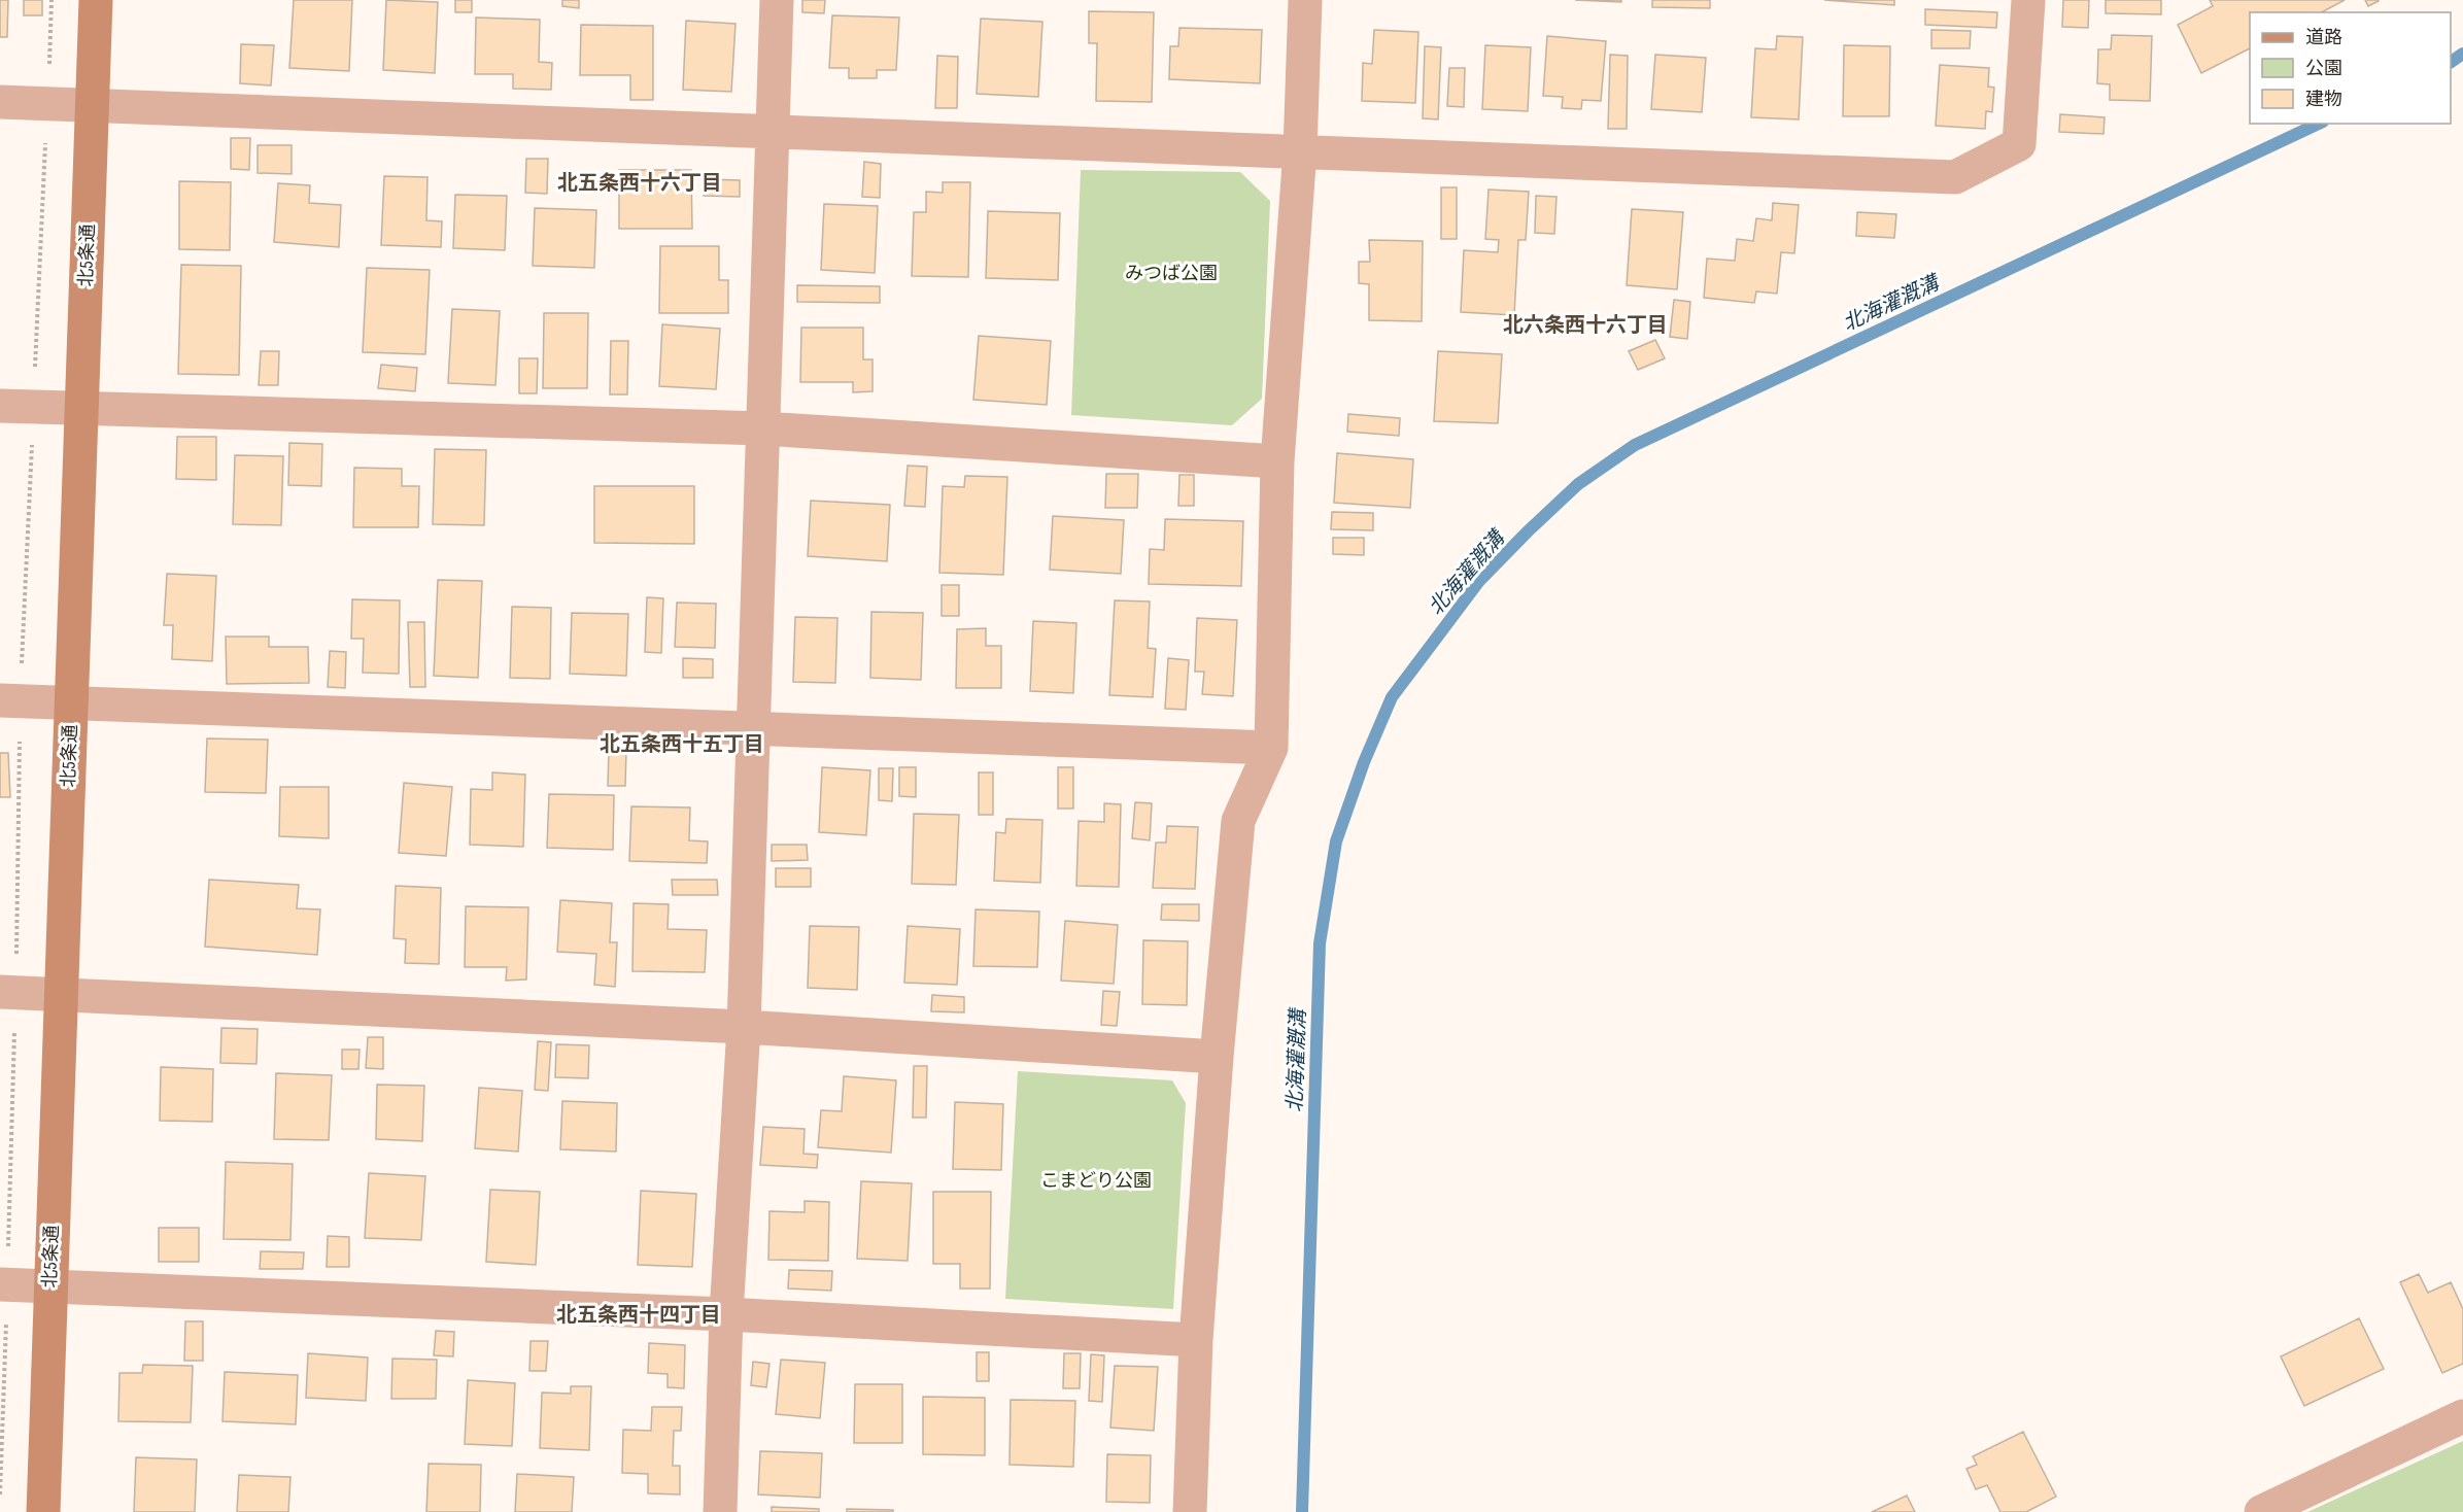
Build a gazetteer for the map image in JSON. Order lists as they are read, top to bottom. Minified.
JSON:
{"streets":{"street":["北5条通"]},"districts":["北五条西十六丁目","北六条西十六丁目","北五条西十五丁目","北五条西十四丁目"],"water":["北海灌漑溝"],"parks":["みつば公園","こまどり公園"],"legend":["道路","公園","建物"]}
